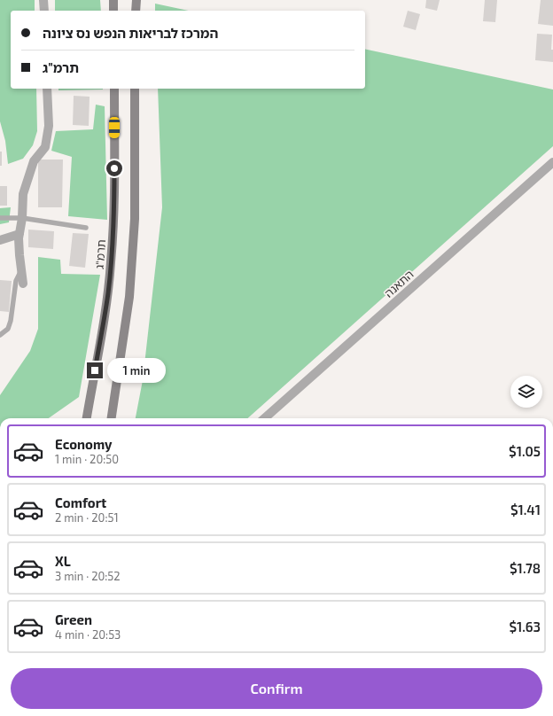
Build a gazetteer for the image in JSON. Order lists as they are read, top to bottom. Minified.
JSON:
{"streets":{"street":["תרמ\"ג","התאנה"]},"page":{"banner":["המרכז לבריאות הנפש נס ציונה","תרמ\"ג"],"bubble":"1 min","list":[{"name":"Economy","note":"1 min · 20:50","value":"$1.05"},{"name":"Comfort","note":"2 min · 20:51","value":"$1.41"},{"name":"XL","note":"3 min · 20:52","value":"$1.78"},{"name":"Green","note":"4 min · 20:53","value":"$1.63"}],"buttons":"Confirm"}}
